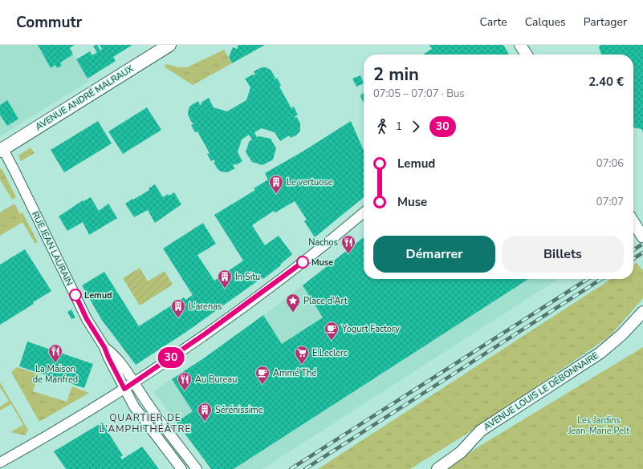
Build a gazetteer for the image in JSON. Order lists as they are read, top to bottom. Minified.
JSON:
{"streets":{"main road":["AVENUE ANDRÉ MALRAUX"],"street":["RUE JEAN LAURAIN","AVENUE LOUIS LE DÉBONNAIRE"]},"crossings":[["AVENUE ANDRÉ MALRAUX","RUE JEAN LAURAIN"]],"districts":["QUARTIER DE L'AMPHITHÉÂTRE"],"parks":["Les Jardins Jean-Marie Pelt"],"places":{"building":["Le vertuose","In Situ","L'arenas","Sérénissime"],"restaurant":["Nachos","La Maison de Manfred","Au Bureau"],"other":["Muse","Lemud"],"place":["Place d'Art"],"cafe":["Yogurt Factory","Ammé Thé"],"supermarket":["E.Leclerc"]},"lines":["bus line 30"],"page":{"header":"Commutr","nav":["Carte","Calques","Partager"],"on_map":"30","heading":["2 min","07:05 – 07:07 · Bus","2.40 €"],"legs":["1","30"],"list":[{"name":"Lemud","value":"07:06"},{"name":"Muse","value":"07:07"}],"buttons":["Démarrer","Billets"]}}
